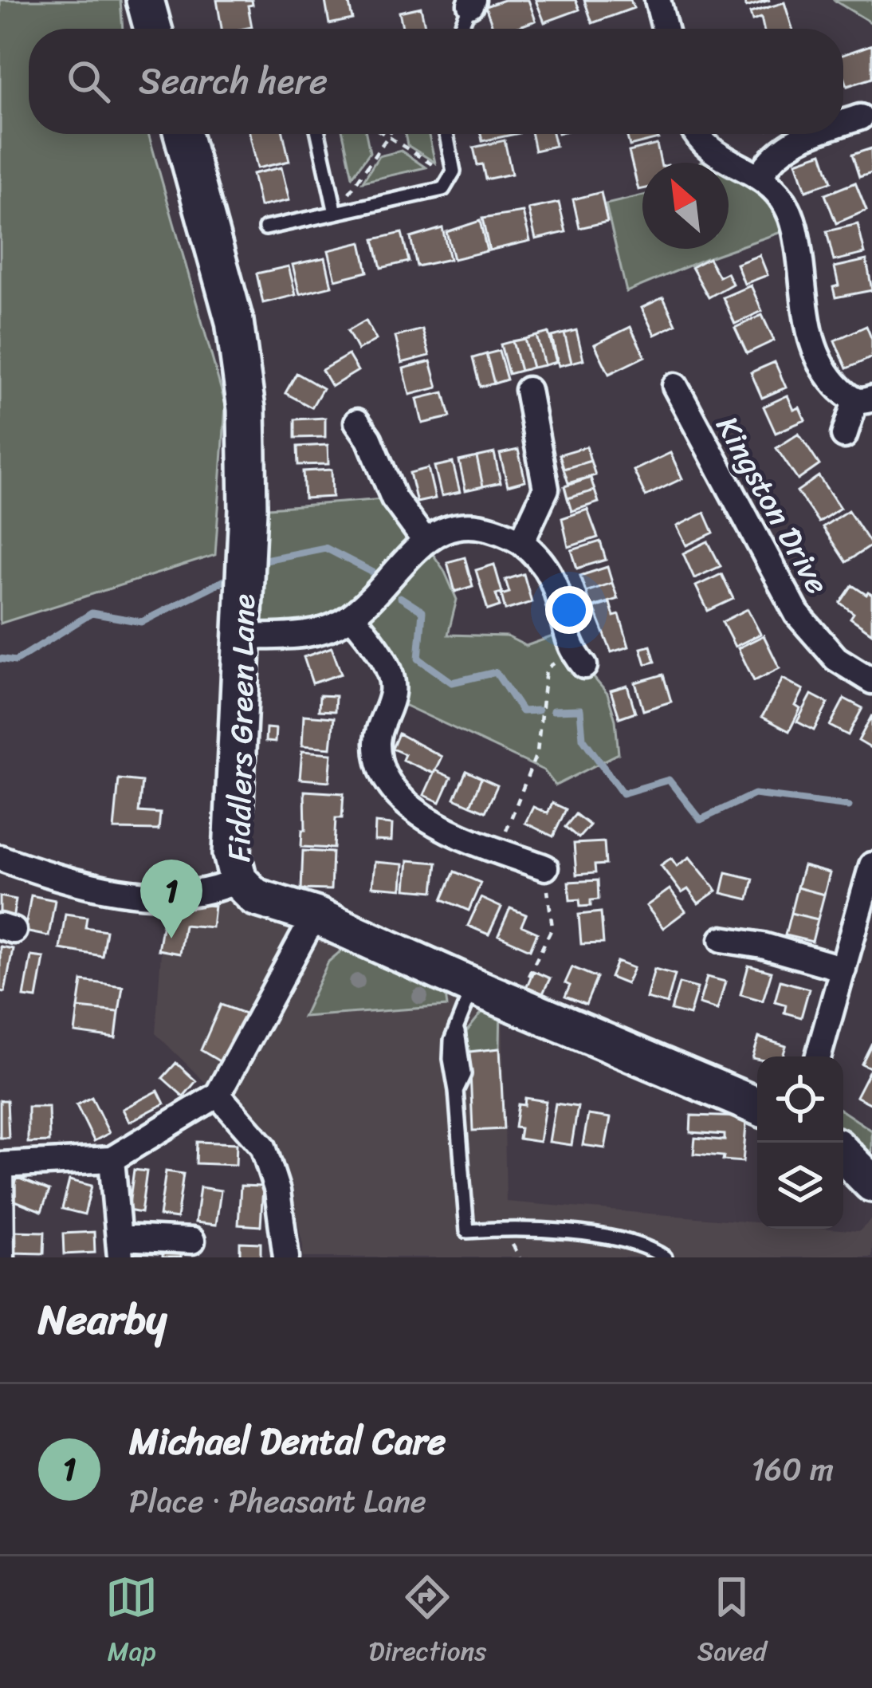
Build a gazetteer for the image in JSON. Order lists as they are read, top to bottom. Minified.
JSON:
{"streets":{"street":["Kingston Drive","Fiddlers Green Lane"]},"north":"top left","page":{"search":"Search here","pins":"1","heading":"Nearby","list":[{"mark":"1","name":"Michael Dental Care","note":"Place · Pheasant Lane","value":"160 m"}],"nav":["Map","Directions","Saved"]}}
